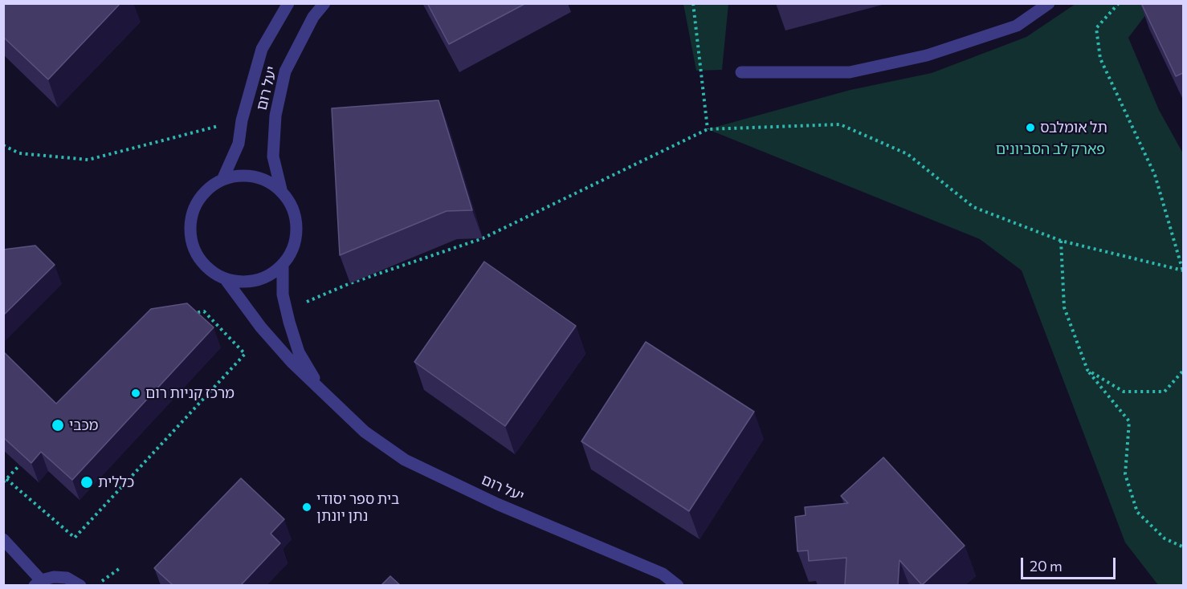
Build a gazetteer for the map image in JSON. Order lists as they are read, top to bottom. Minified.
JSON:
{"streets":{"street":["יעל רום"]},"parks":["פארק לב הסביונים"],"places":["תל אומלבס","מרכז קניות רום","מכבי","כללית","בית ספר יסודי נתן יונתן"],"scale_bar":"20 m"}
